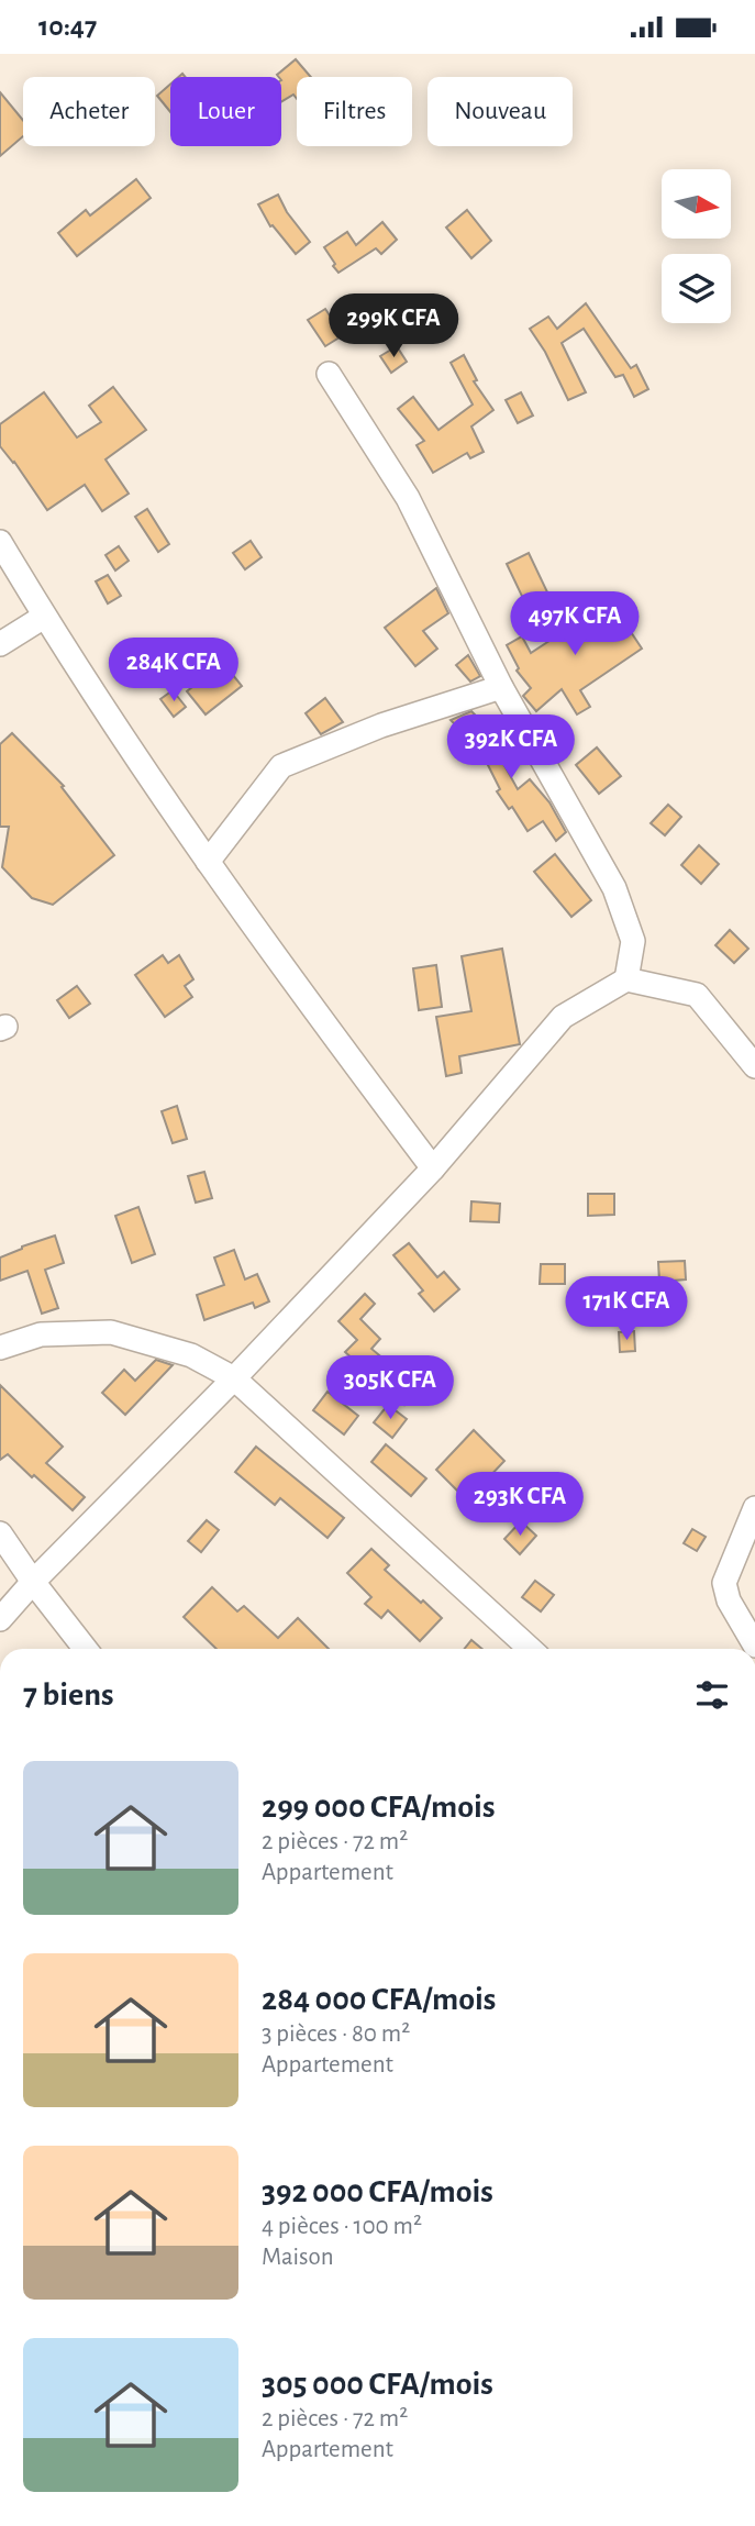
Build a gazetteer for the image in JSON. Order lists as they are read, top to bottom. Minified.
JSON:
{"north":"right","page":{"status":"10:47","chip":["Acheter","Louer","Filtres","Nouveau"],"price":["299K CFA","497K CFA","284K CFA","392K CFA","171K CFA","305K CFA","293K CFA"],"heading":"7 biens","list":[{"name":"299 000 CFA/mois","note":"2 pièces · 72 m² · Appartement"},{"name":"284 000 CFA/mois","note":"3 pièces · 80 m² · Appartement"},{"name":"392 000 CFA/mois","note":"4 pièces · 100 m² · Maison"},{"name":"305 000 CFA/mois","note":"2 pièces · 72 m² · Appartement"}]}}
